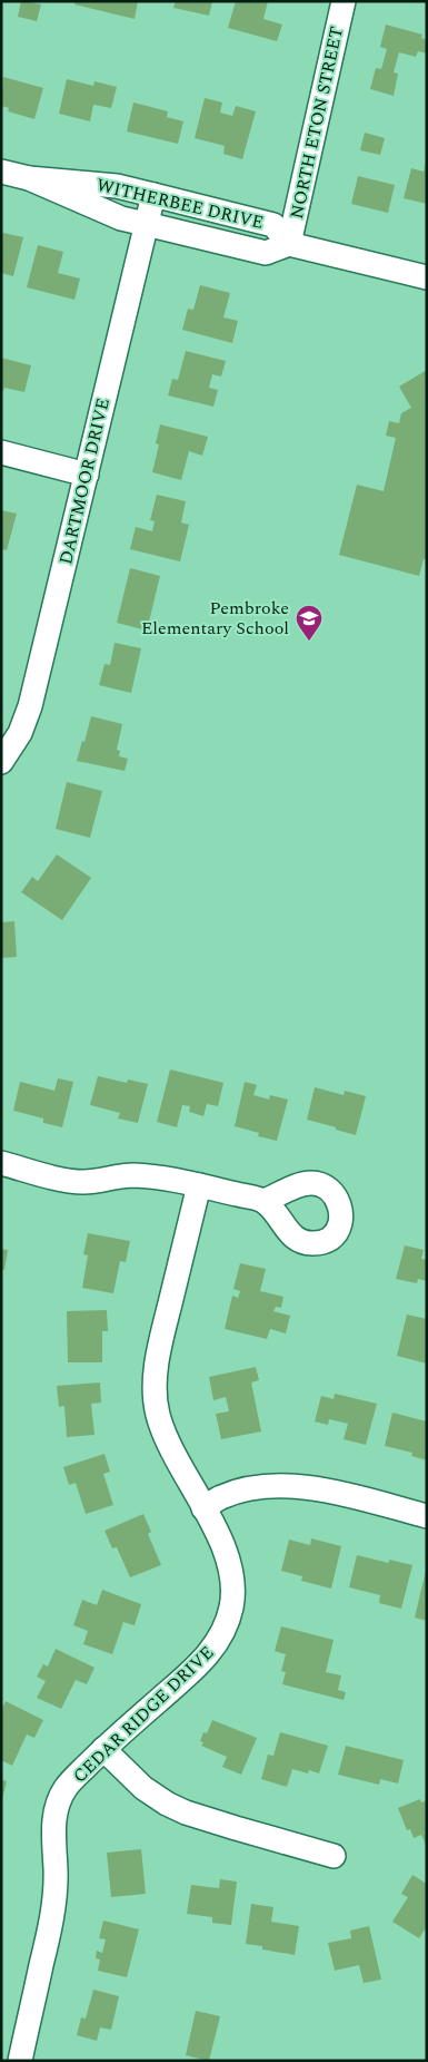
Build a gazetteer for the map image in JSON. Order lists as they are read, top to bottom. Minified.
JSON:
{"streets":{"street":["NORTH ETON STREET","WITHERBEE DRIVE","DARTMOOR DRIVE","CEDAR RIDGE DRIVE"]},"crossings":[["NORTH ETON STREET","WITHERBEE DRIVE"],["WITHERBEE DRIVE","DARTMOOR DRIVE"]],"places":{"school or university":["Pembroke Elementary School"]}}
